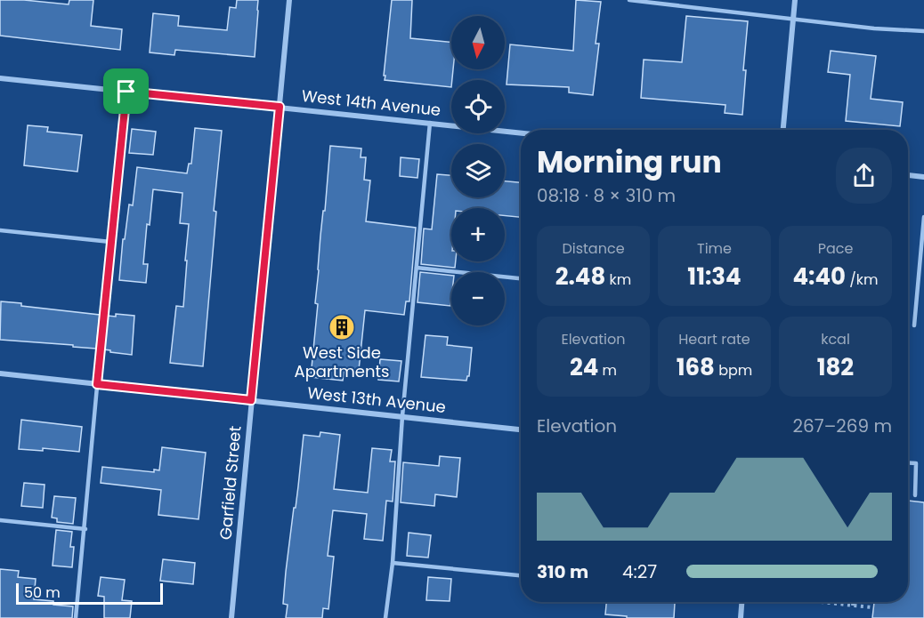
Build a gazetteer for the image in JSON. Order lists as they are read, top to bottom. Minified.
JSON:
{"streets":{"street":["West 14th Avenue","West 13th Avenue","Garfield Street"]},"crossings":[["West 14th Avenue","Garfield Street"],["West 13th Avenue","Garfield Street"]],"places":{"building":["West Side Apartments"]},"scale_bar":"50 m","north":"bottom","page":{"map_buttons":["+","−"],"heading":["Morning run","08:18 · 8 × 310 m"],"stats":[["Distance","2.48 km"],["Time","11:34"],["Pace","4:40 /km"],["Elevation","24 m"],["Heart rate","168 bpm"],["kcal","182"]],"chart":["Elevation","267–269 m"],"list":[{"name":"310 m","note":"4:27"}],"scale":"50 m"}}
